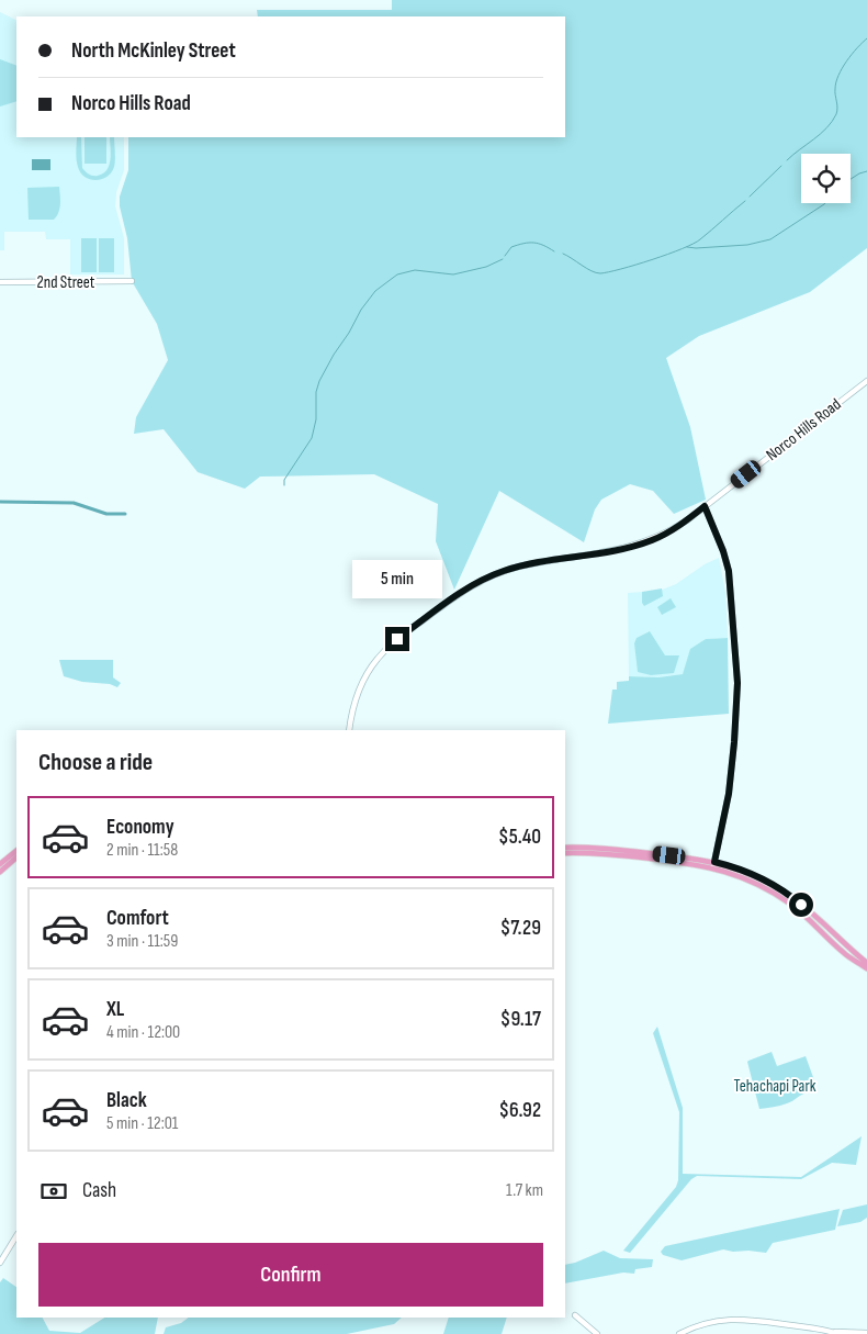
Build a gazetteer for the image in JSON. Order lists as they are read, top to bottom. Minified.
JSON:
{"streets":{"street":["2nd Street","Norco Hills Road"]},"parks":["Tehachapi Park"],"page":{"banner":["North McKinley Street","Norco Hills Road"],"bubble":"5 min","heading":"Choose a ride","list":[{"name":"Economy","note":"2 min · 11:58","value":"$5.40"},{"name":"Comfort","note":"3 min · 11:59","value":"$7.29"},{"name":"XL","note":"4 min · 12:00","value":"$9.17"},{"name":"Black","note":"5 min · 12:01","value":"$6.92"}],"pay":["Cash","1.7 km"],"buttons":"Confirm"}}
